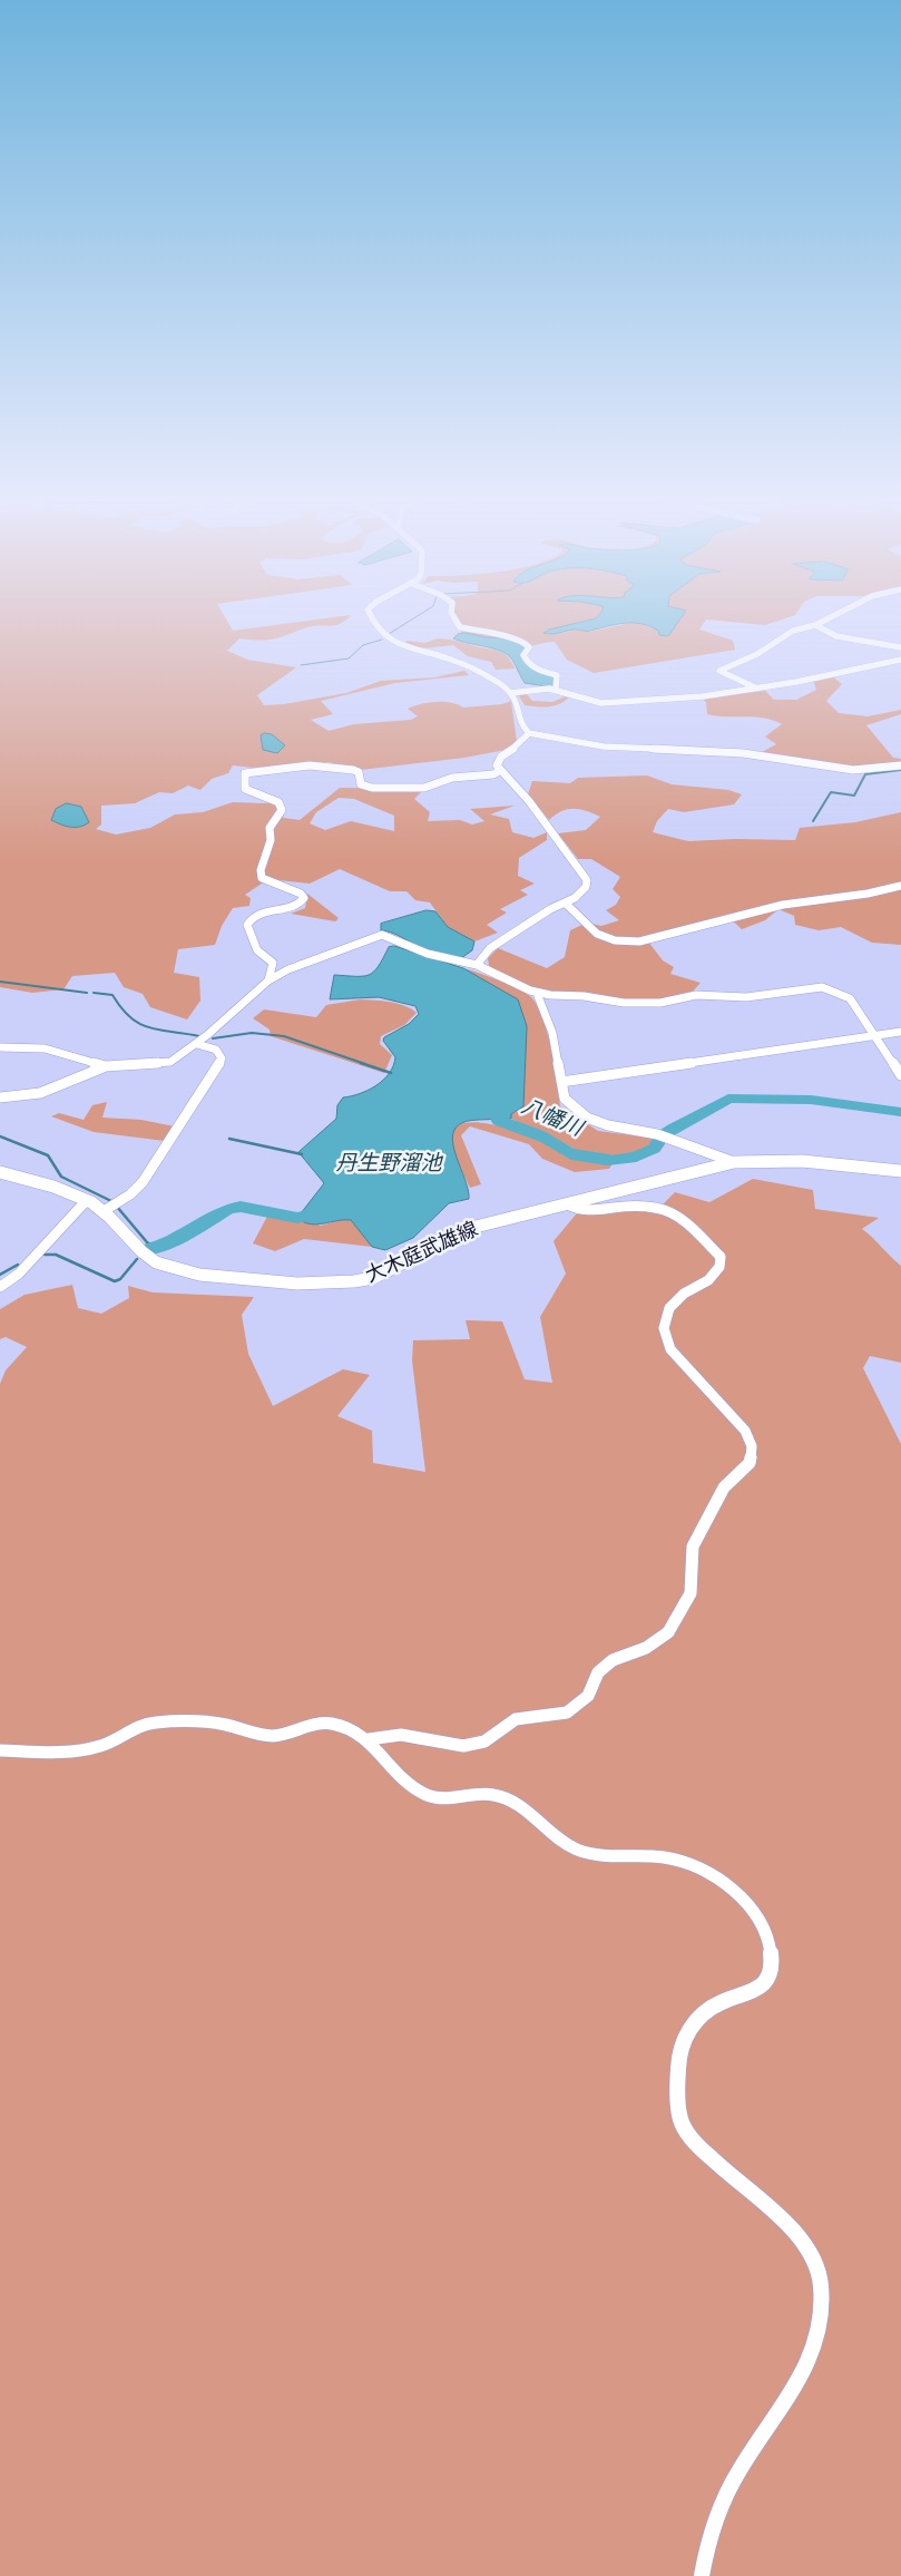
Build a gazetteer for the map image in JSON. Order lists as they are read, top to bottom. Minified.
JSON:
{"streets":{"main road":["大木庭武雄線"]},"water":["八幡川","丹生野溜池"]}
